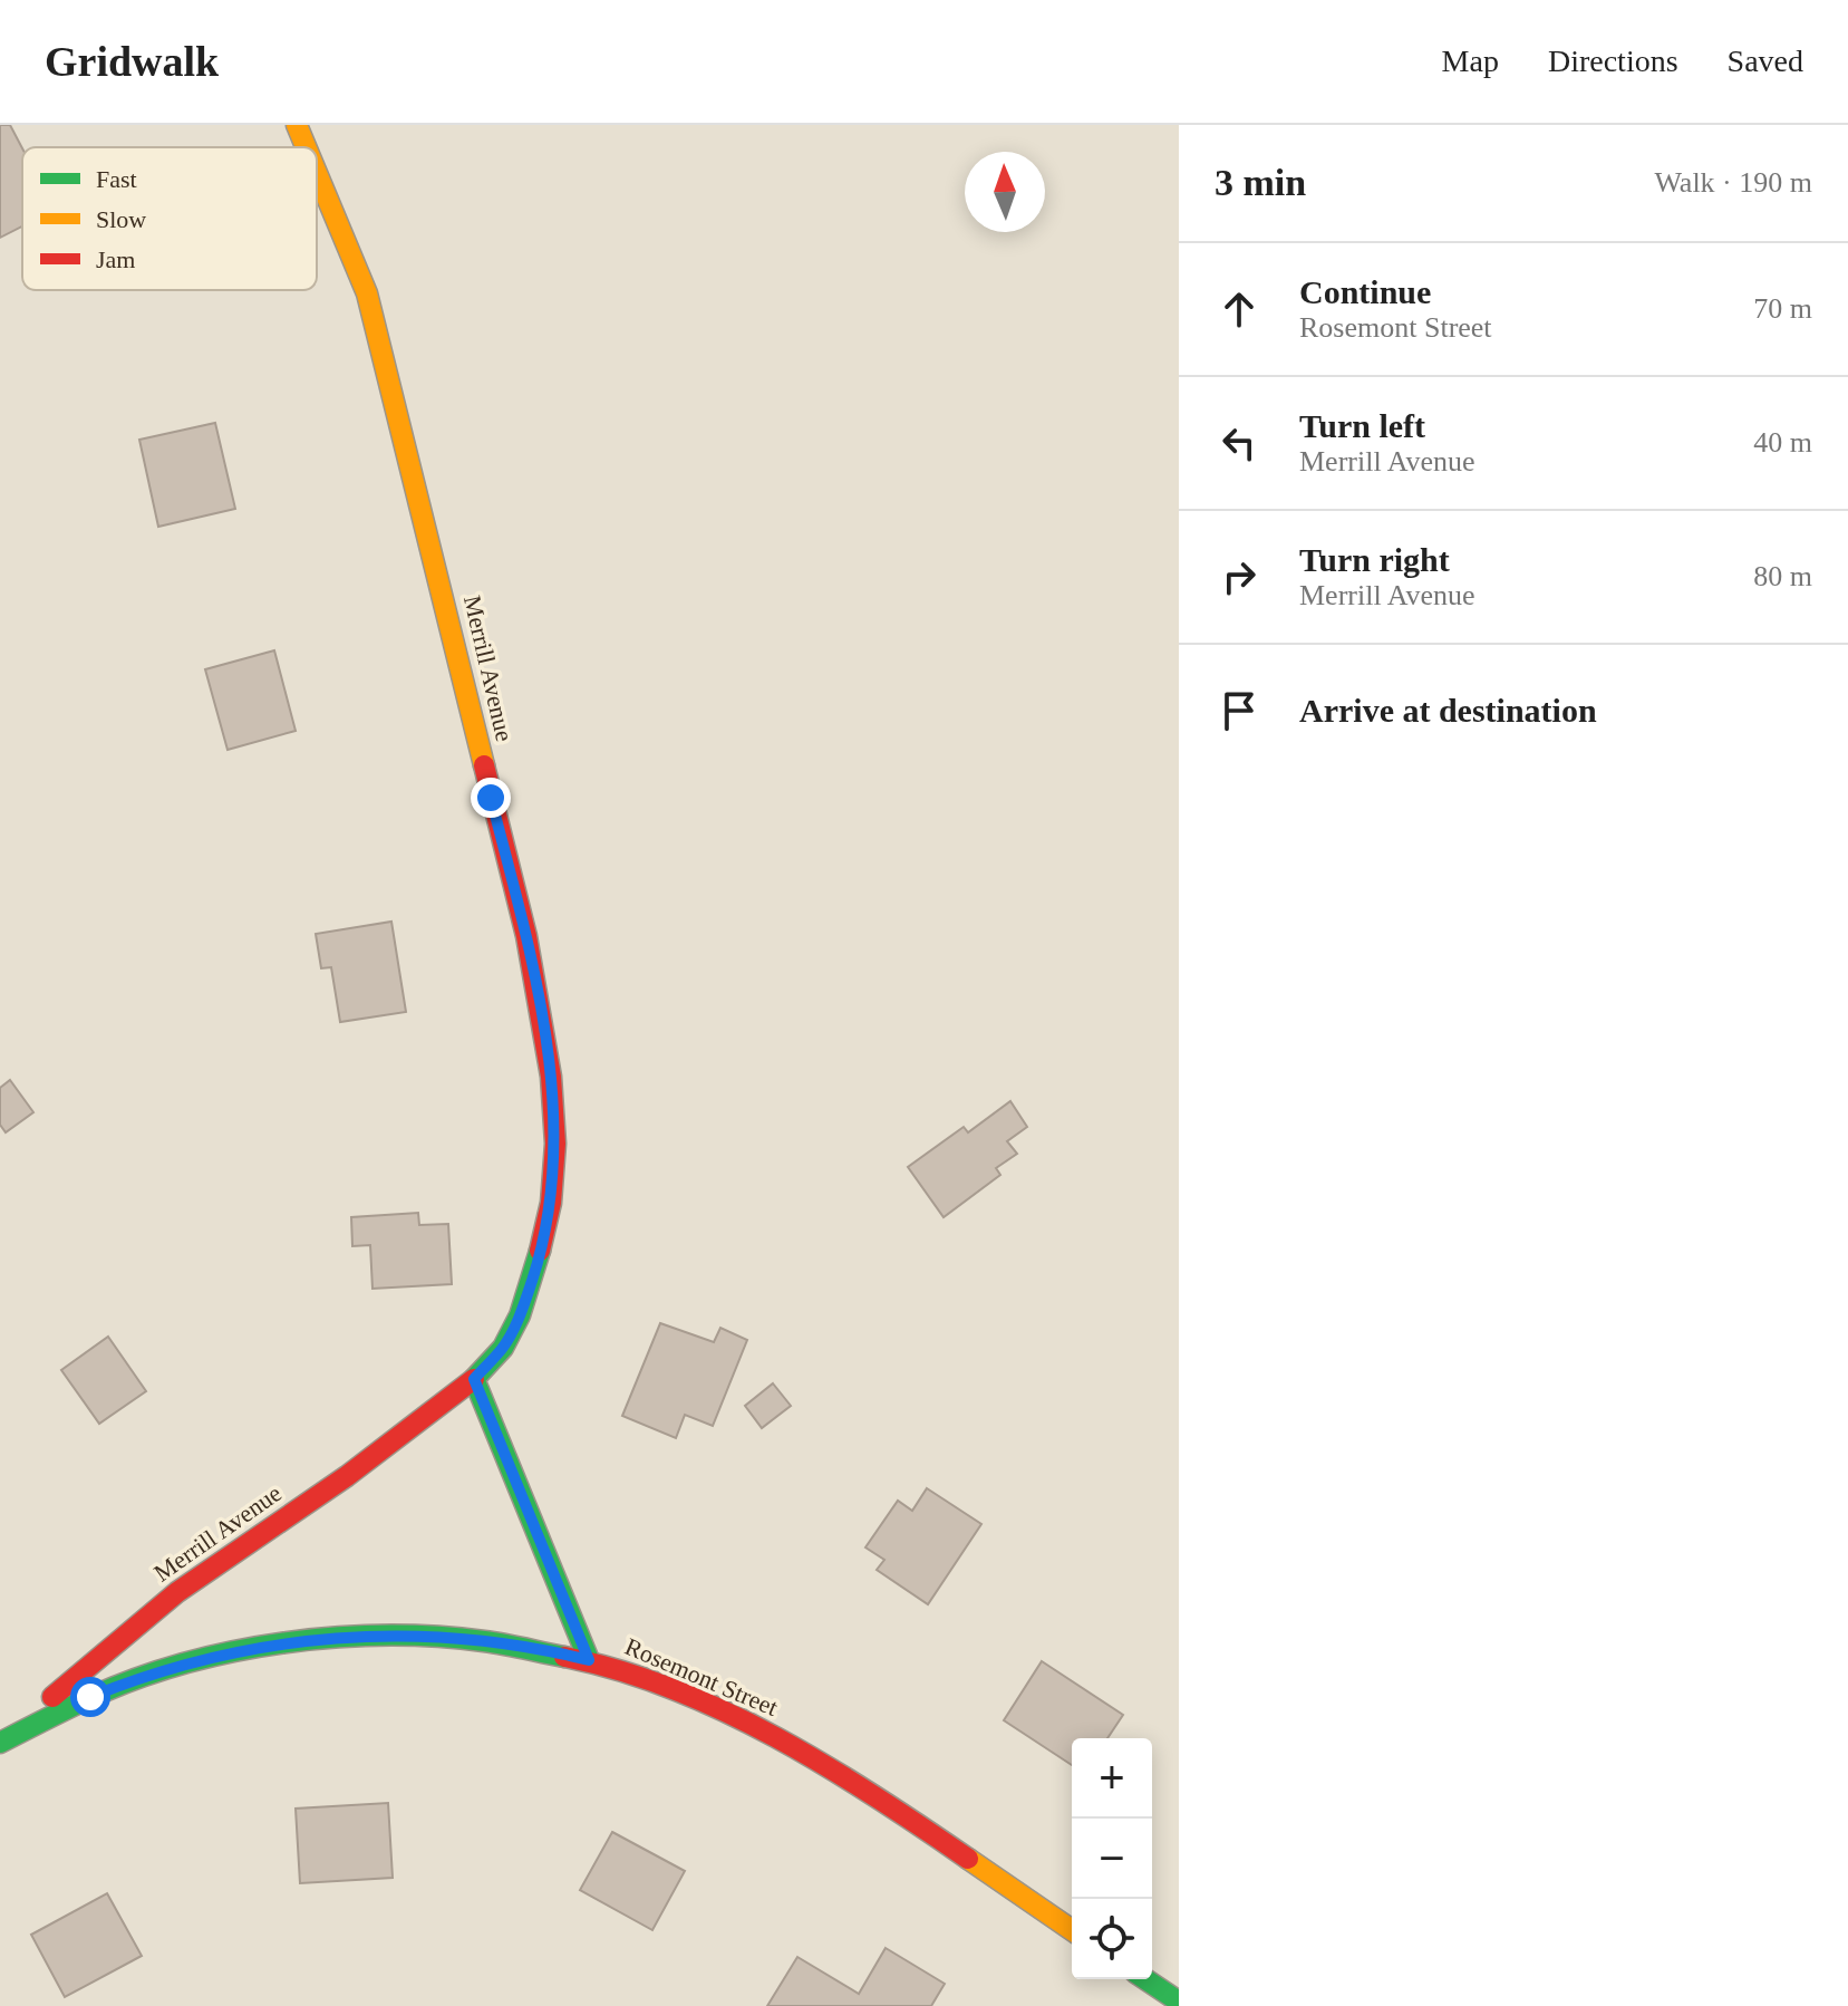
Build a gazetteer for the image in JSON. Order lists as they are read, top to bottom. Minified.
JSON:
{"streets":{"street":["Merrill Avenue","Rosemont Street"]},"crossings":[["Merrill Avenue","Rosemont Street"]],"legend":["Fast","Slow","Jam"],"north":"top","page":{"header":"Gridwalk","nav":["Map","Directions","Saved"],"heading":["3 min","Walk · 190 m"],"list":[["Continue","Rosemont Street","70 m"],["Turn left","Merrill Avenue","40 m"],["Turn right","Merrill Avenue","80 m"],"Arrive at destination"],"map_buttons":["+","−"]}}
